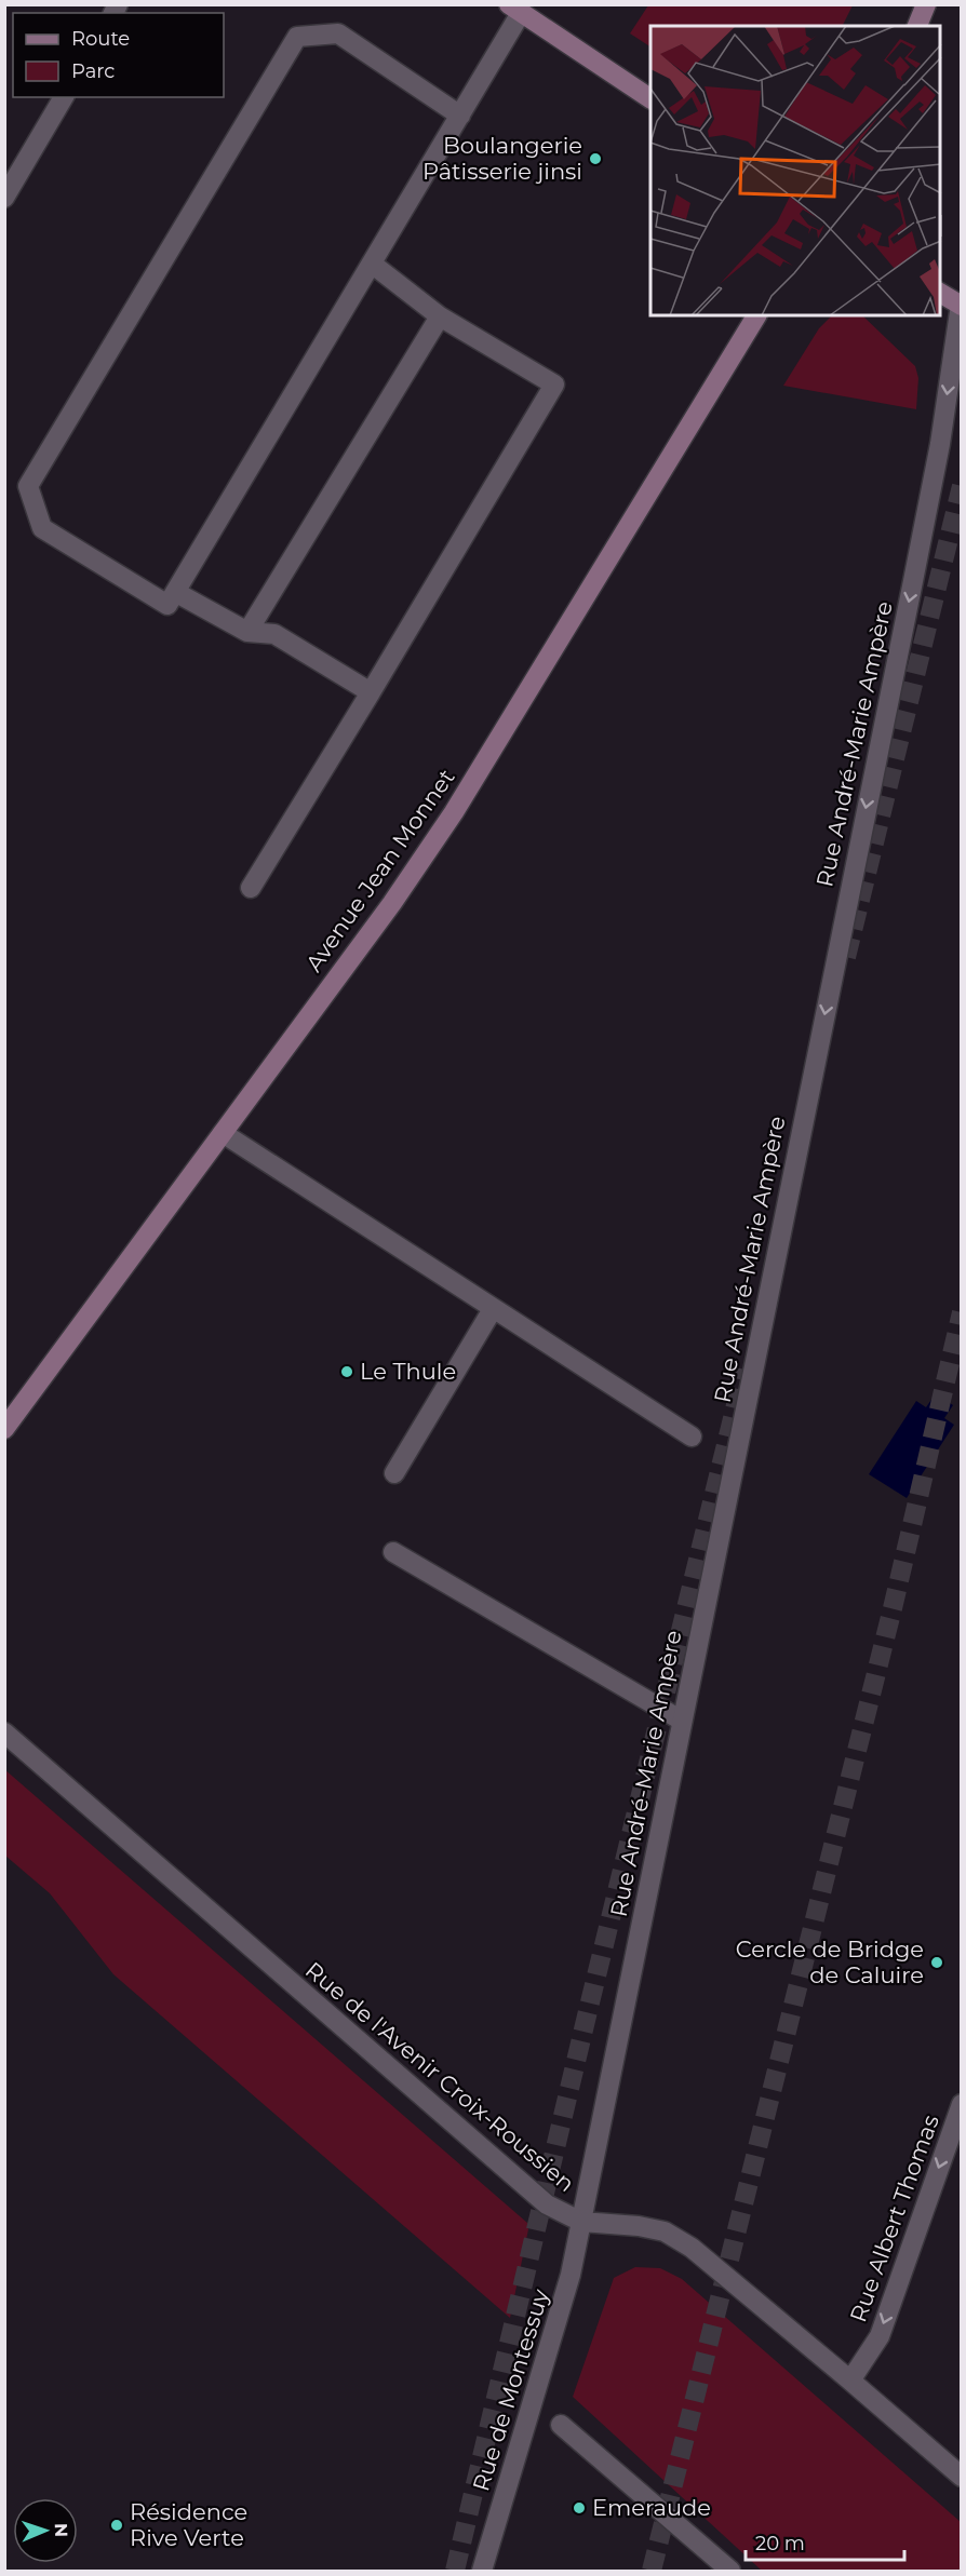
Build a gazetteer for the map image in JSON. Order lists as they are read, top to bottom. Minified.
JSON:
{"streets":{"street":["Rue André-Marie Ampère","Avenue Jean Monnet","Rue de l'Avenir Croix-Roussien","Rue Albert Thomas","Rue de Montessuy"]},"crossings":[["Rue André-Marie Ampère","Rue de l'Avenir Croix-Roussien"],["Rue André-Marie Ampère","Rue de Montessuy"],["Rue de l'Avenir Croix-Roussien","Rue Albert Thomas"],["Rue de l'Avenir Croix-Roussien","Rue de Montessuy"]],"one_way":["Rue André-Marie Ampère","Rue Albert Thomas"],"places":["Boulangerie Pâtisserie jinsi","Le Thule","Cercle de Bridge de Caluire","Emeraude","Résidence Rive Verte"],"legend":["Route","Parc"],"scale_bar":"20 m","north":"right"}
